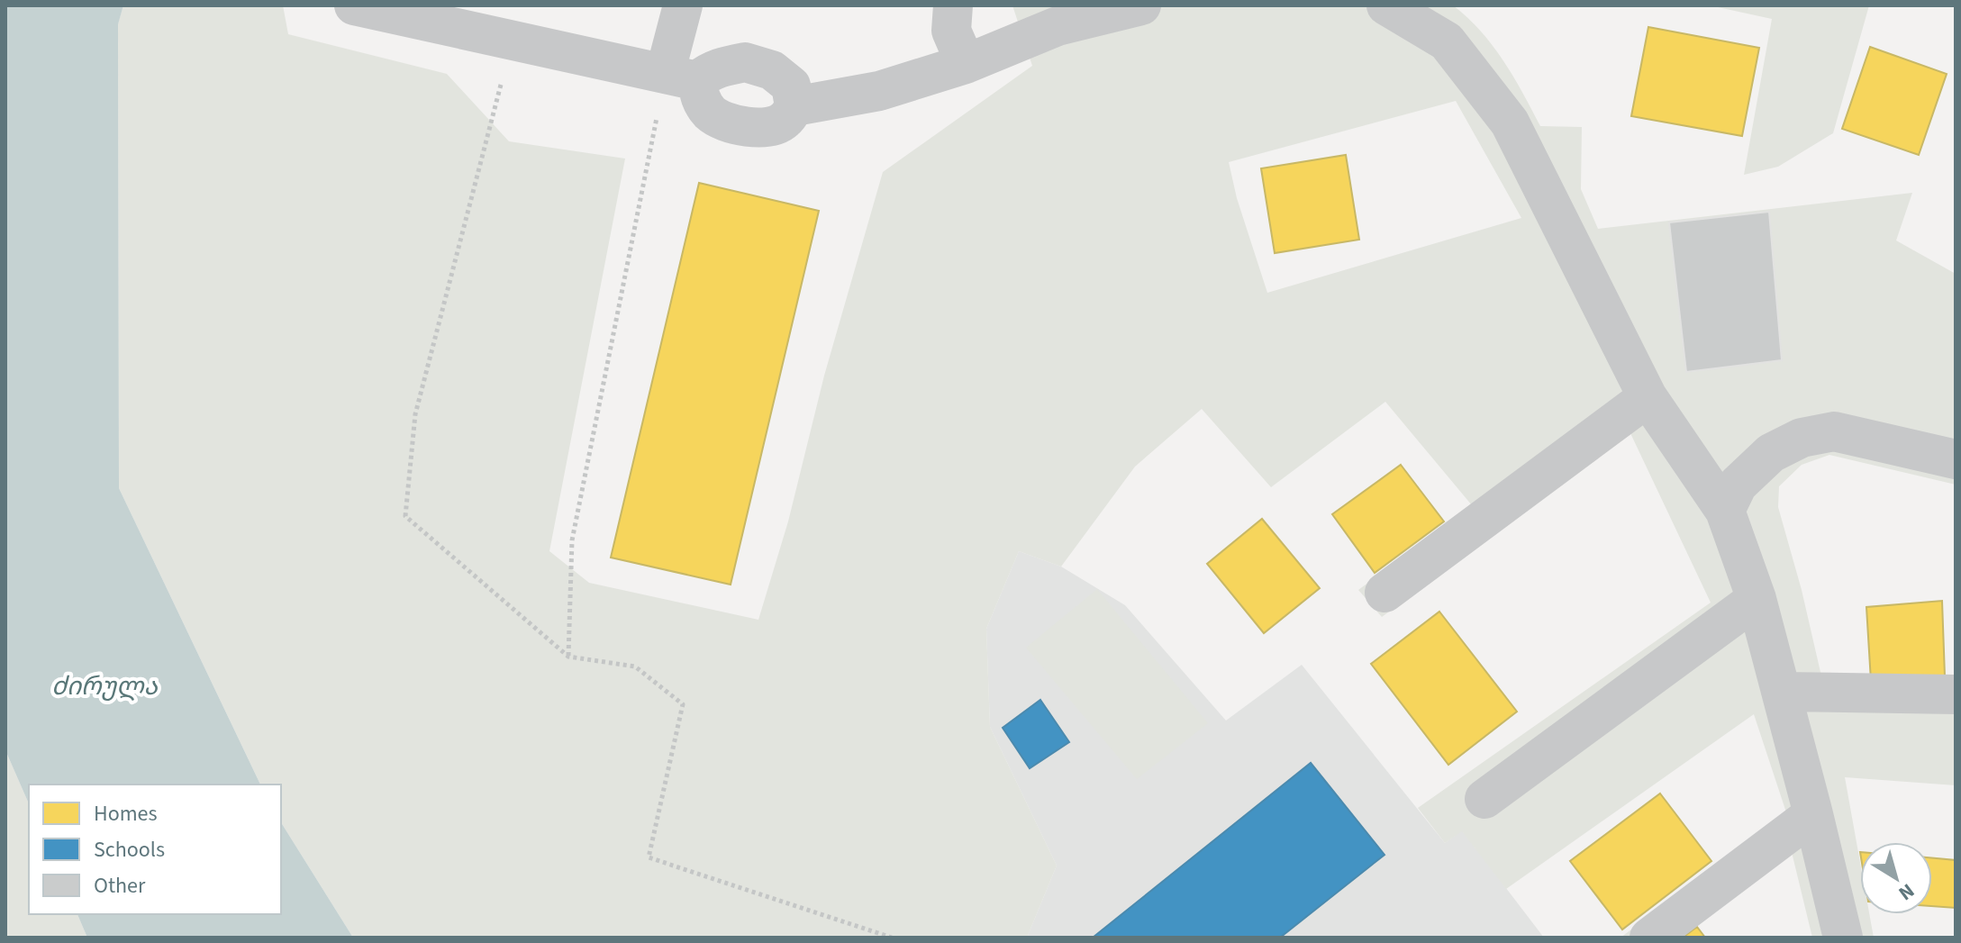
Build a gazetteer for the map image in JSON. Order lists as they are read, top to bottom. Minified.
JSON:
{"water":["ძირულა"],"legend":["Homes","Schools","Other"],"north":"bottom right"}
